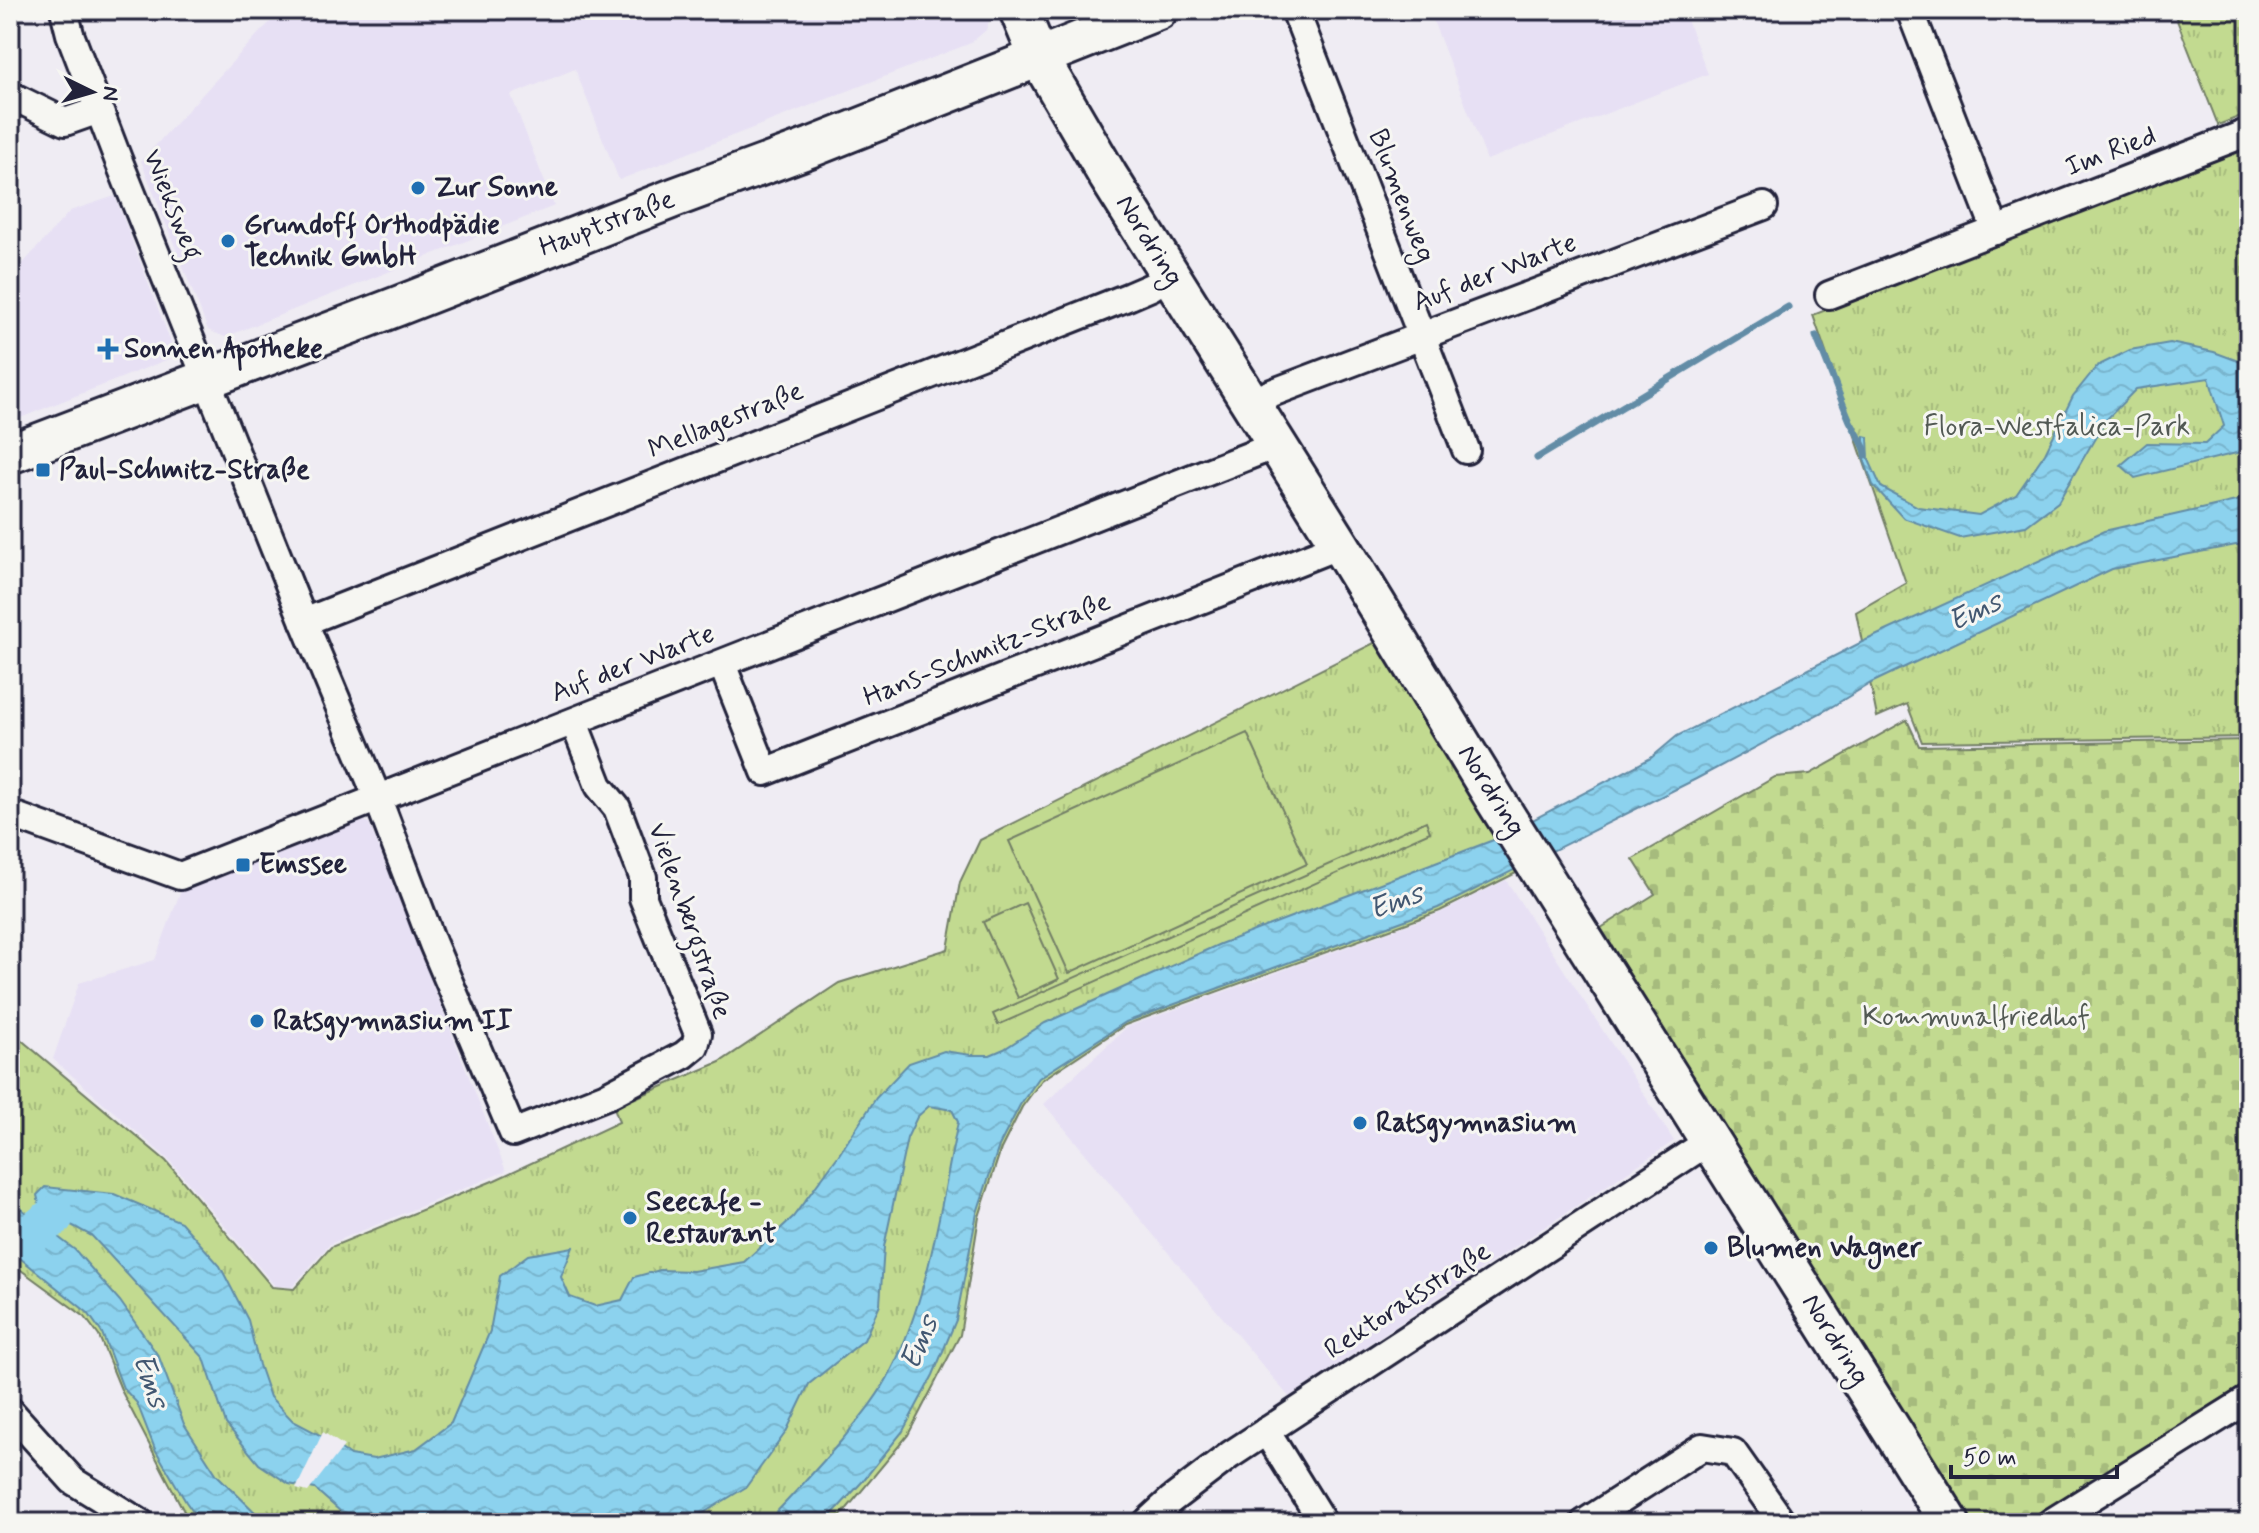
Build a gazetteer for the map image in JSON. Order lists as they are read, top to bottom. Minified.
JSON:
{"streets":{"main road":["Hauptstraße","Nordring"],"street":["Im Ried","Blumenweg","Wieksweg","Auf der Warte","Mellagestraße","Hans-Schmitz-Straße","Vielenbergstraße","Rektoratsstraße"]},"crossings":[["Blumenweg","Auf der Warte"],["Wieksweg","Hauptstraße"],["Hauptstraße","Nordring"],["Nordring","Auf der Warte"],["Nordring","Mellagestraße"],["Nordring","Hans-Schmitz-Straße"],["Nordring","Rektoratsstraße"],["Auf der Warte","Hans-Schmitz-Straße"],["Auf der Warte","Vielenbergstraße"]],"water":["Ems"],"parks":["Flora-Westfalica-Park","Kommunalfriedhof"],"places":{"other":["Zur Sonne","Grundoff Orthodpädie Technik GmbH","Ratsgymnasium II","Ratsgymnasium","Seecafe - Restaurant","Blumen Wagner"],"health":["Sonnen Apotheke"],"transit":["Paul-Schmitz-Straße","Emssee"]},"scale_bar":"50 m","north":"right"}
